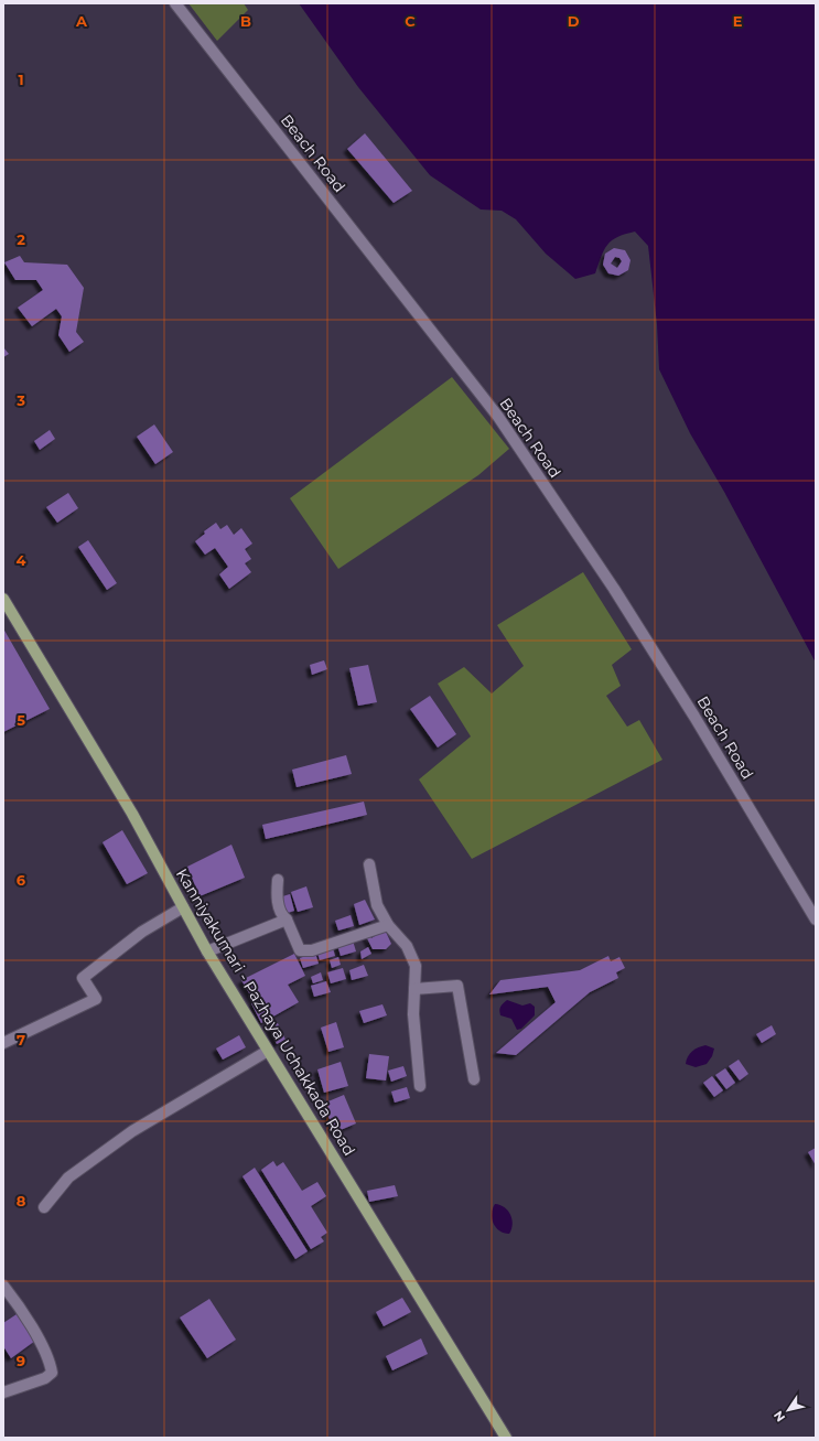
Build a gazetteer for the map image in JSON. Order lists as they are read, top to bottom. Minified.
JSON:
{"streets":{"main road":["Kanniyakumari - Pazhaya Uchakkada Road"],"street":["Beach Road"]},"north":"bottom left","grid":{"columns":["A","B","C","D","E"],"rows":["1","2","3","4","5","6","7","8","9"]}}
